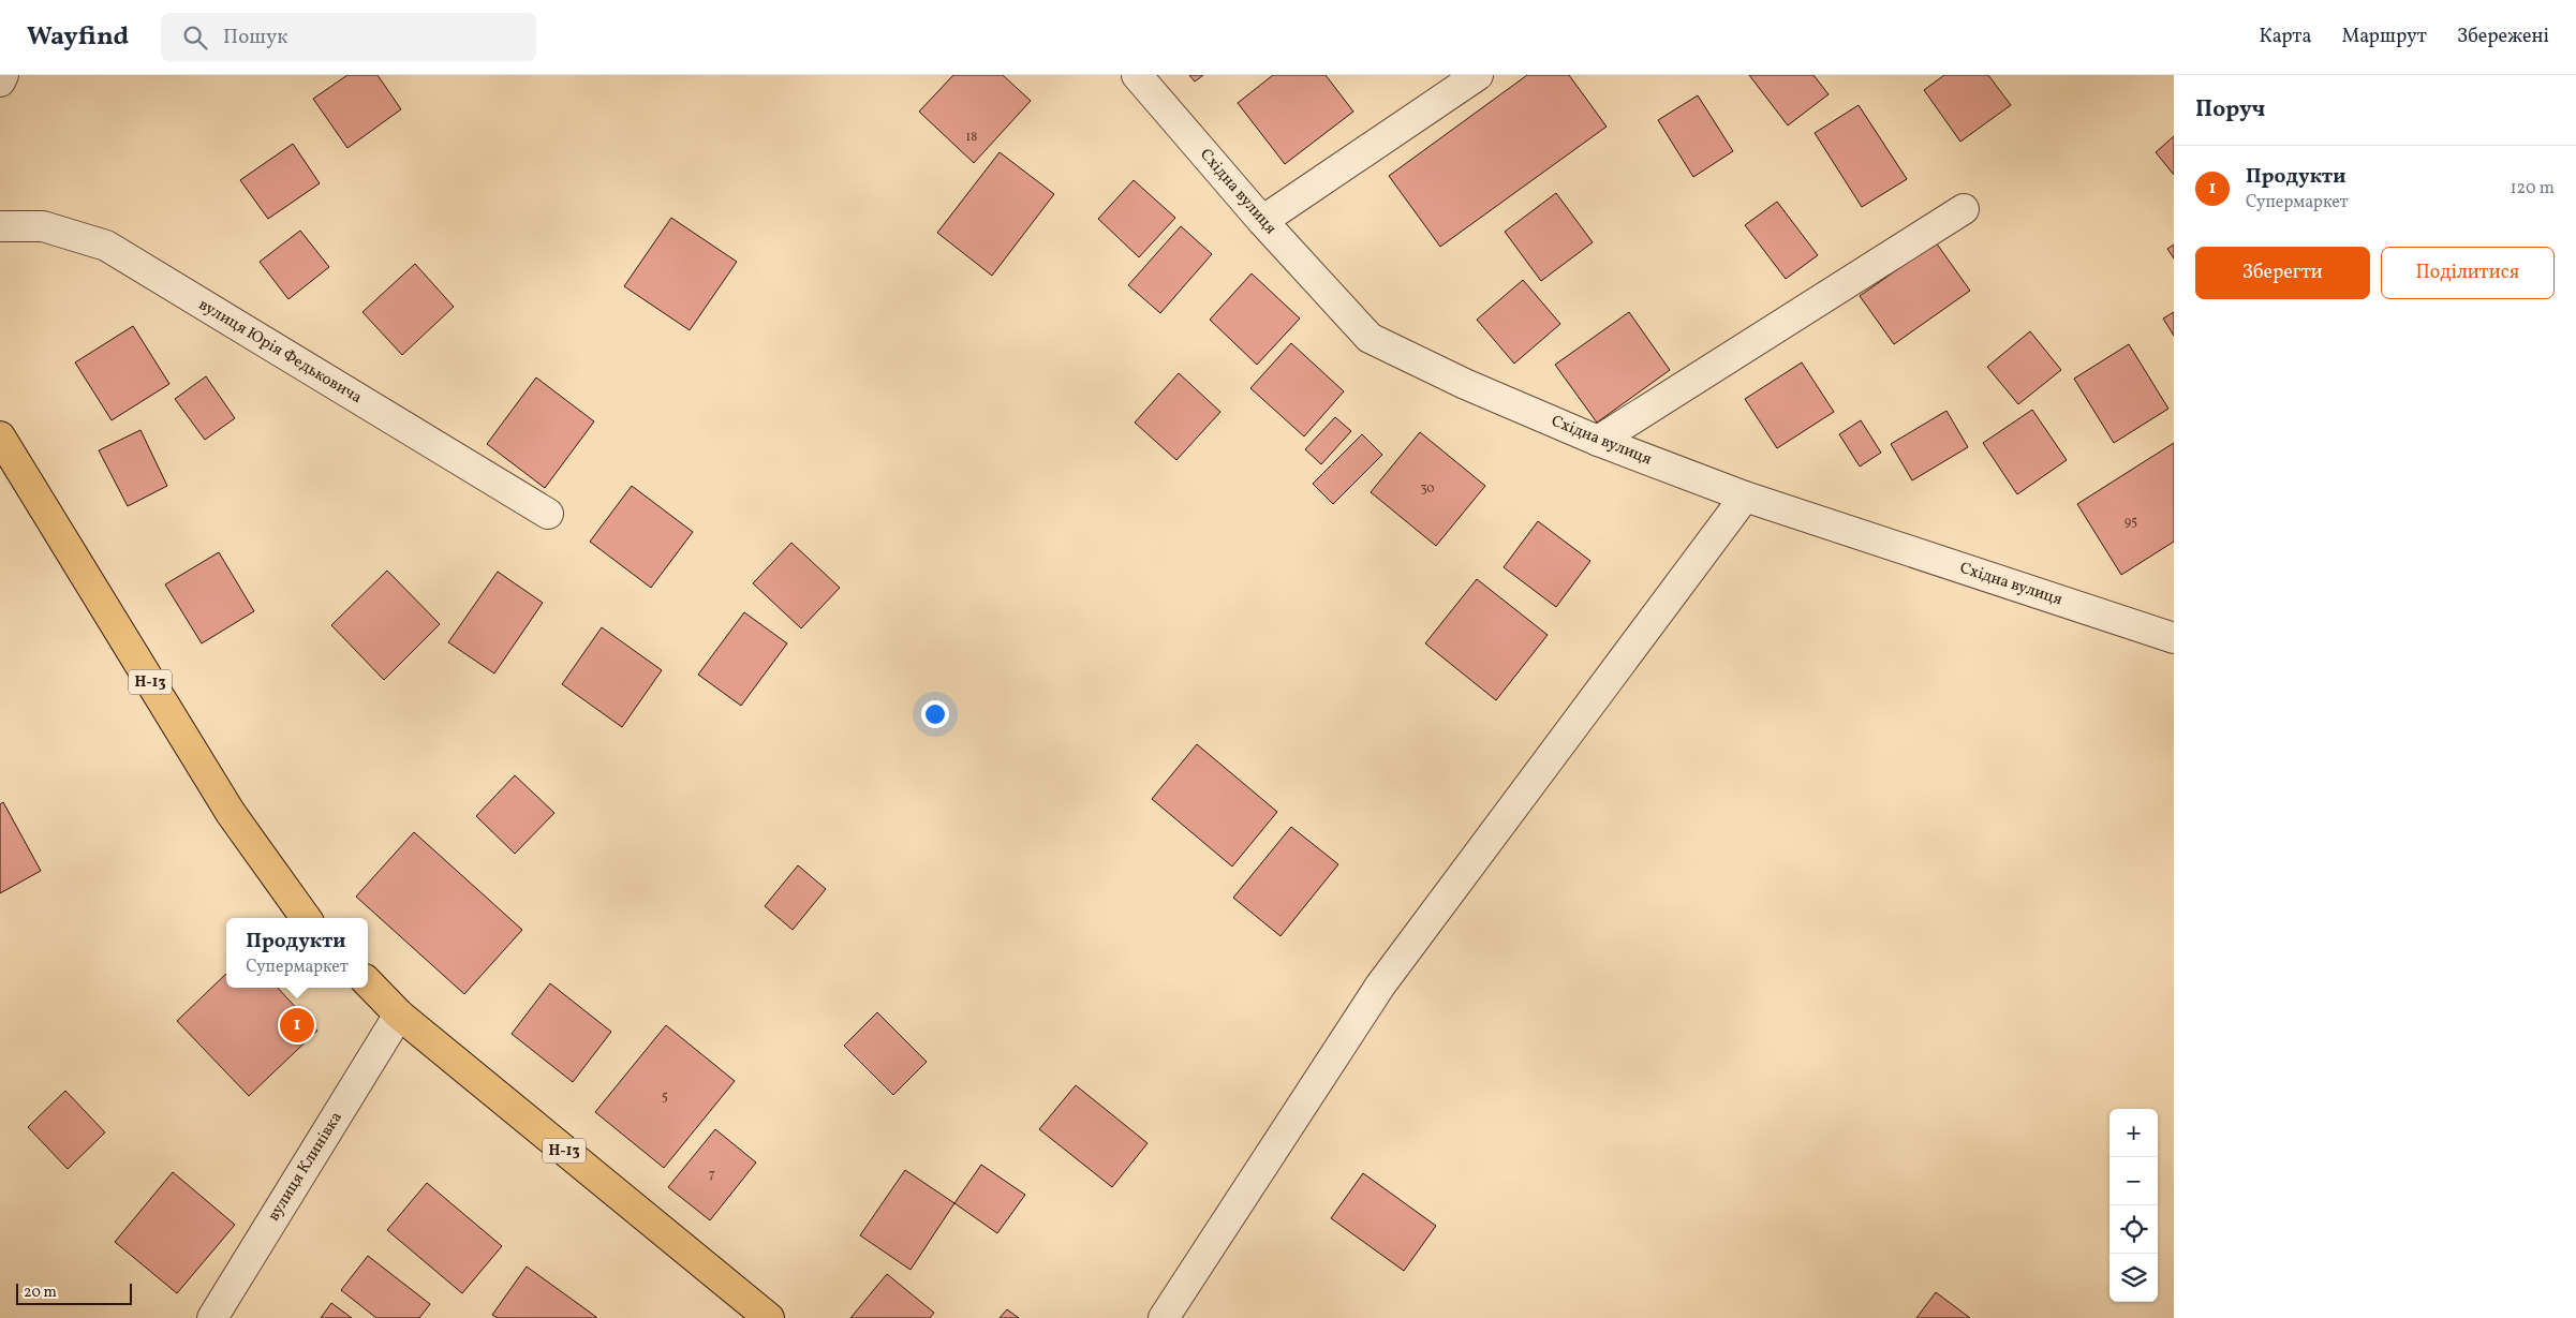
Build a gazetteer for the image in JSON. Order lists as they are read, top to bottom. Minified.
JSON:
{"streets":{"main road":["Н-13"],"street":["Східна вулиця","вулиця Юрія Федьковича","вулиця Клинівка"]},"crossings":[["Н-13","вулиця Клинівка"]],"house_numbers":["18","30","95","5","7"],"scale_bar":"20 m","page":{"header":"Wayfind","search":"Пошук","nav":["Карта","Маршрут","Збережені"],"heading":"Поруч","list":[{"mark":"1","name":"Продукти","note":"Супермаркет","value":"120 m"}],"buttons":["Зберегти","Поділитися"],"popup":["Продукти","Супермаркет"],"pins":"1","map_buttons":["+","−"],"scale":"20 m"}}
